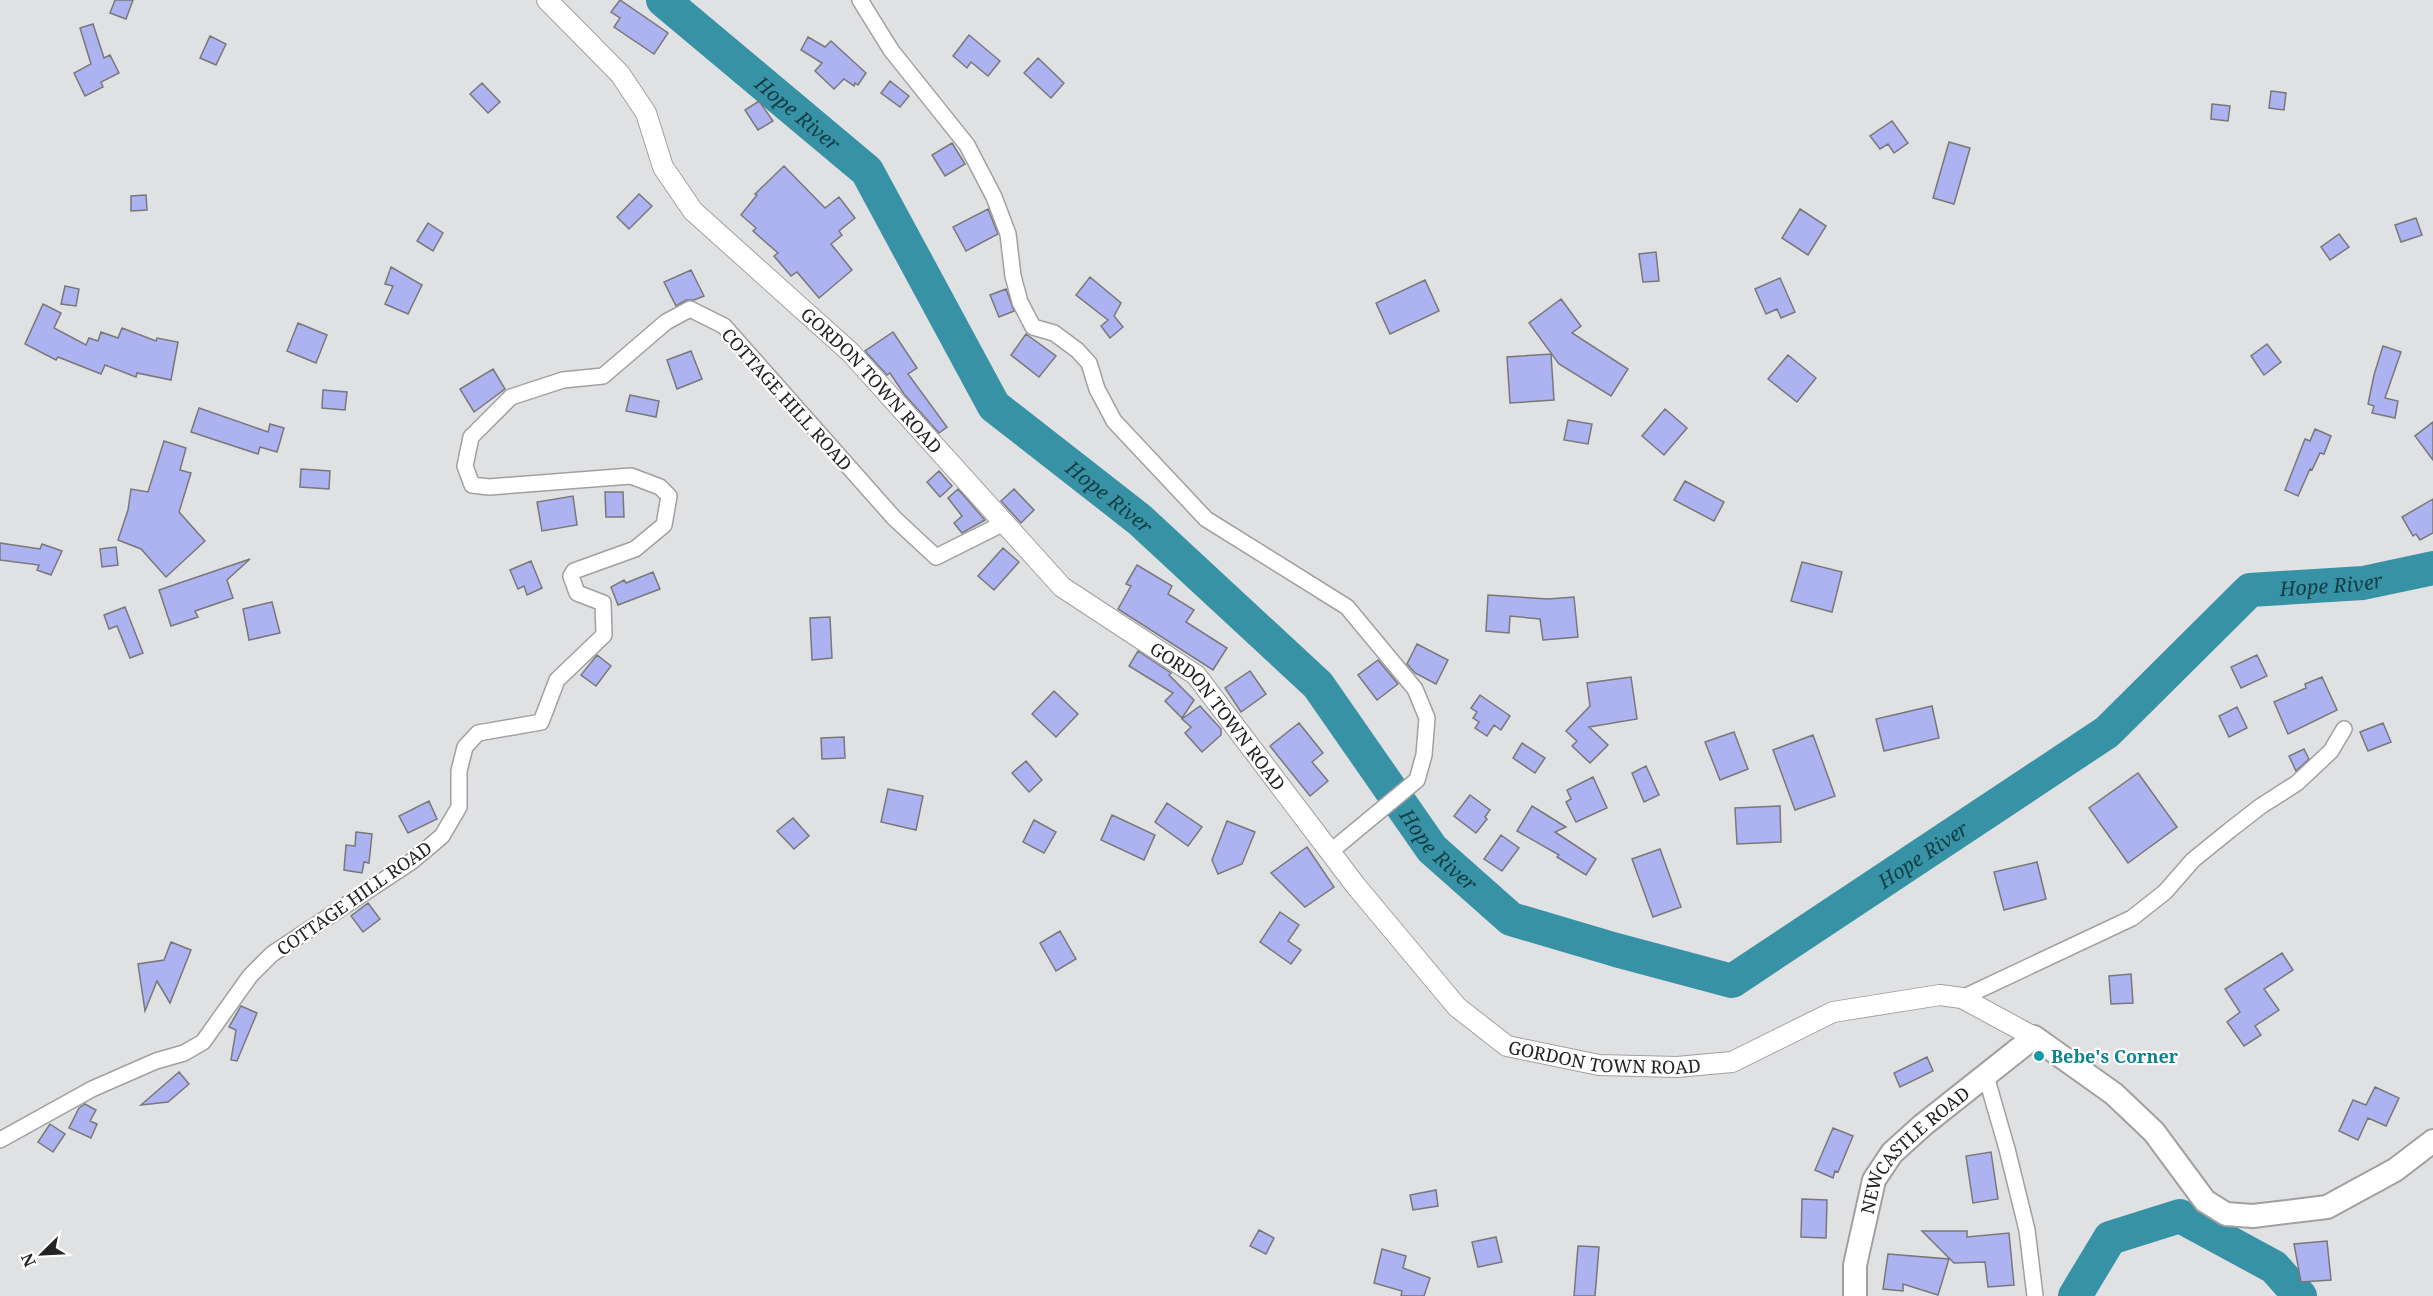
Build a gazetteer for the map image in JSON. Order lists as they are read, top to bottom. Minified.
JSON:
{"streets":{"main road":["NEWCASTLE ROAD"],"street":["GORDON TOWN ROAD","COTTAGE HILL ROAD"]},"crossings":[["GORDON TOWN ROAD","COTTAGE HILL ROAD"],["GORDON TOWN ROAD","NEWCASTLE ROAD"]],"water":["Hope River"],"places":["Bebe's Corner"],"north":"bottom left"}
